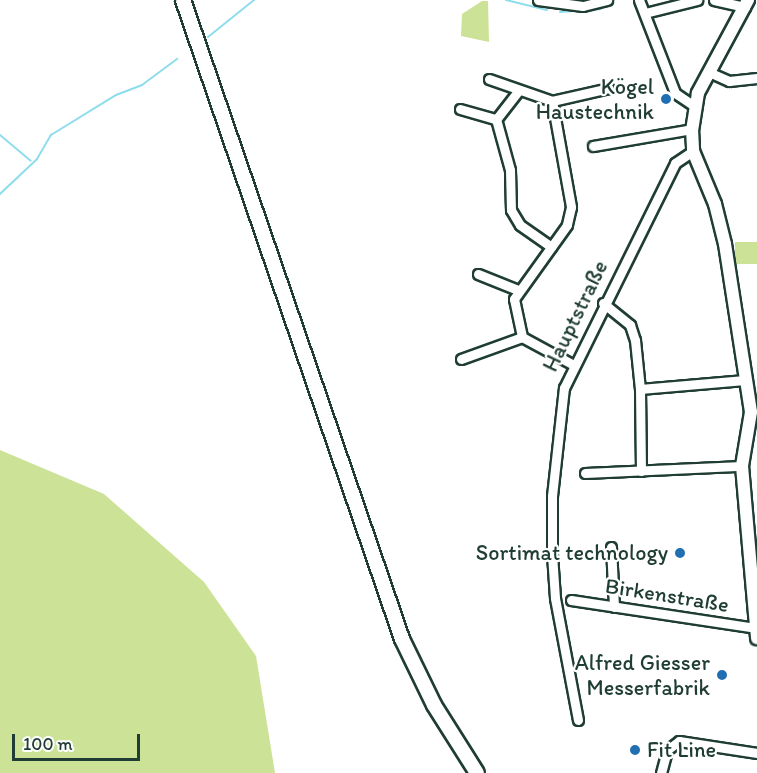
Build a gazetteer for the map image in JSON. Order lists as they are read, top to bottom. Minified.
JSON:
{"streets":{"street":["Hauptstraße","Birkenstraße"]},"places":["Kögel Haustechnik","Sortimat technology","Alfred Giesser Messerfabrik","Fit Line"],"scale_bar":"100 m"}
